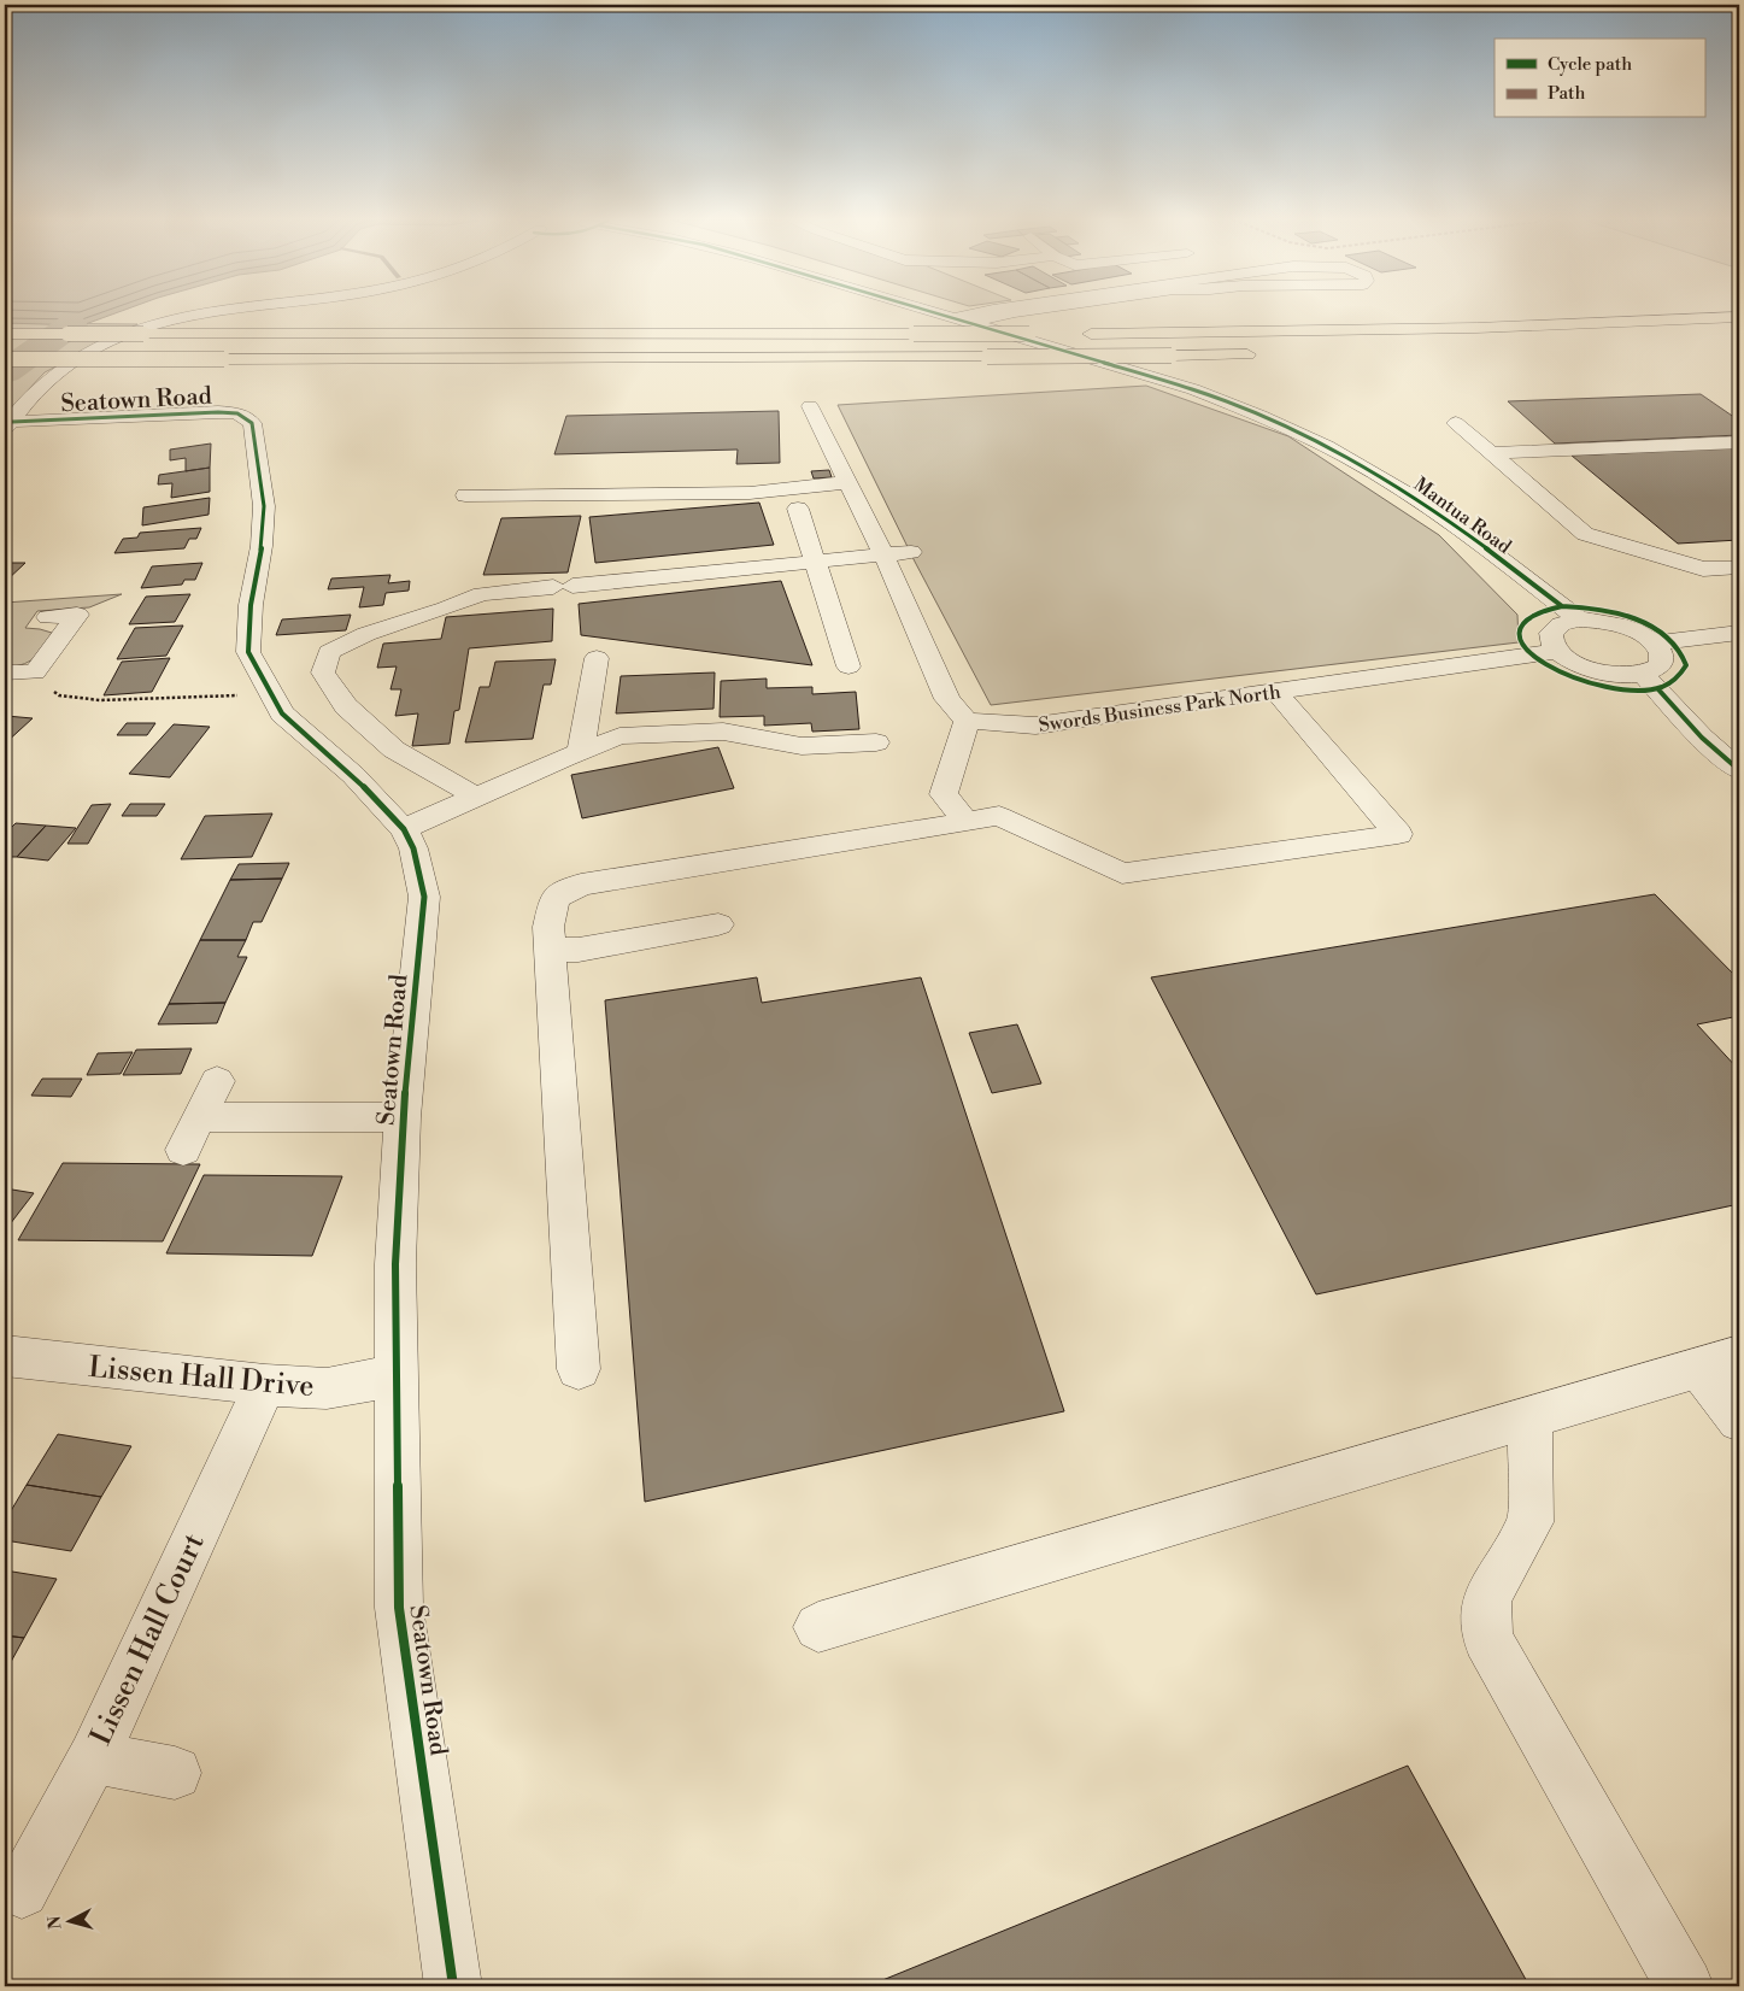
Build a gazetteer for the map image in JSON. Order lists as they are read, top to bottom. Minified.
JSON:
{"streets":{"street":["Seatown Road","Mantua Road","Swords Business Park North","Lissen Hall Drive","Lissen Hall Court"]},"crossings":[["Seatown Road","Lissen Hall Drive"],["Lissen Hall Drive","Lissen Hall Court"]],"legend":["Cycle path","Path"],"north":"left"}
